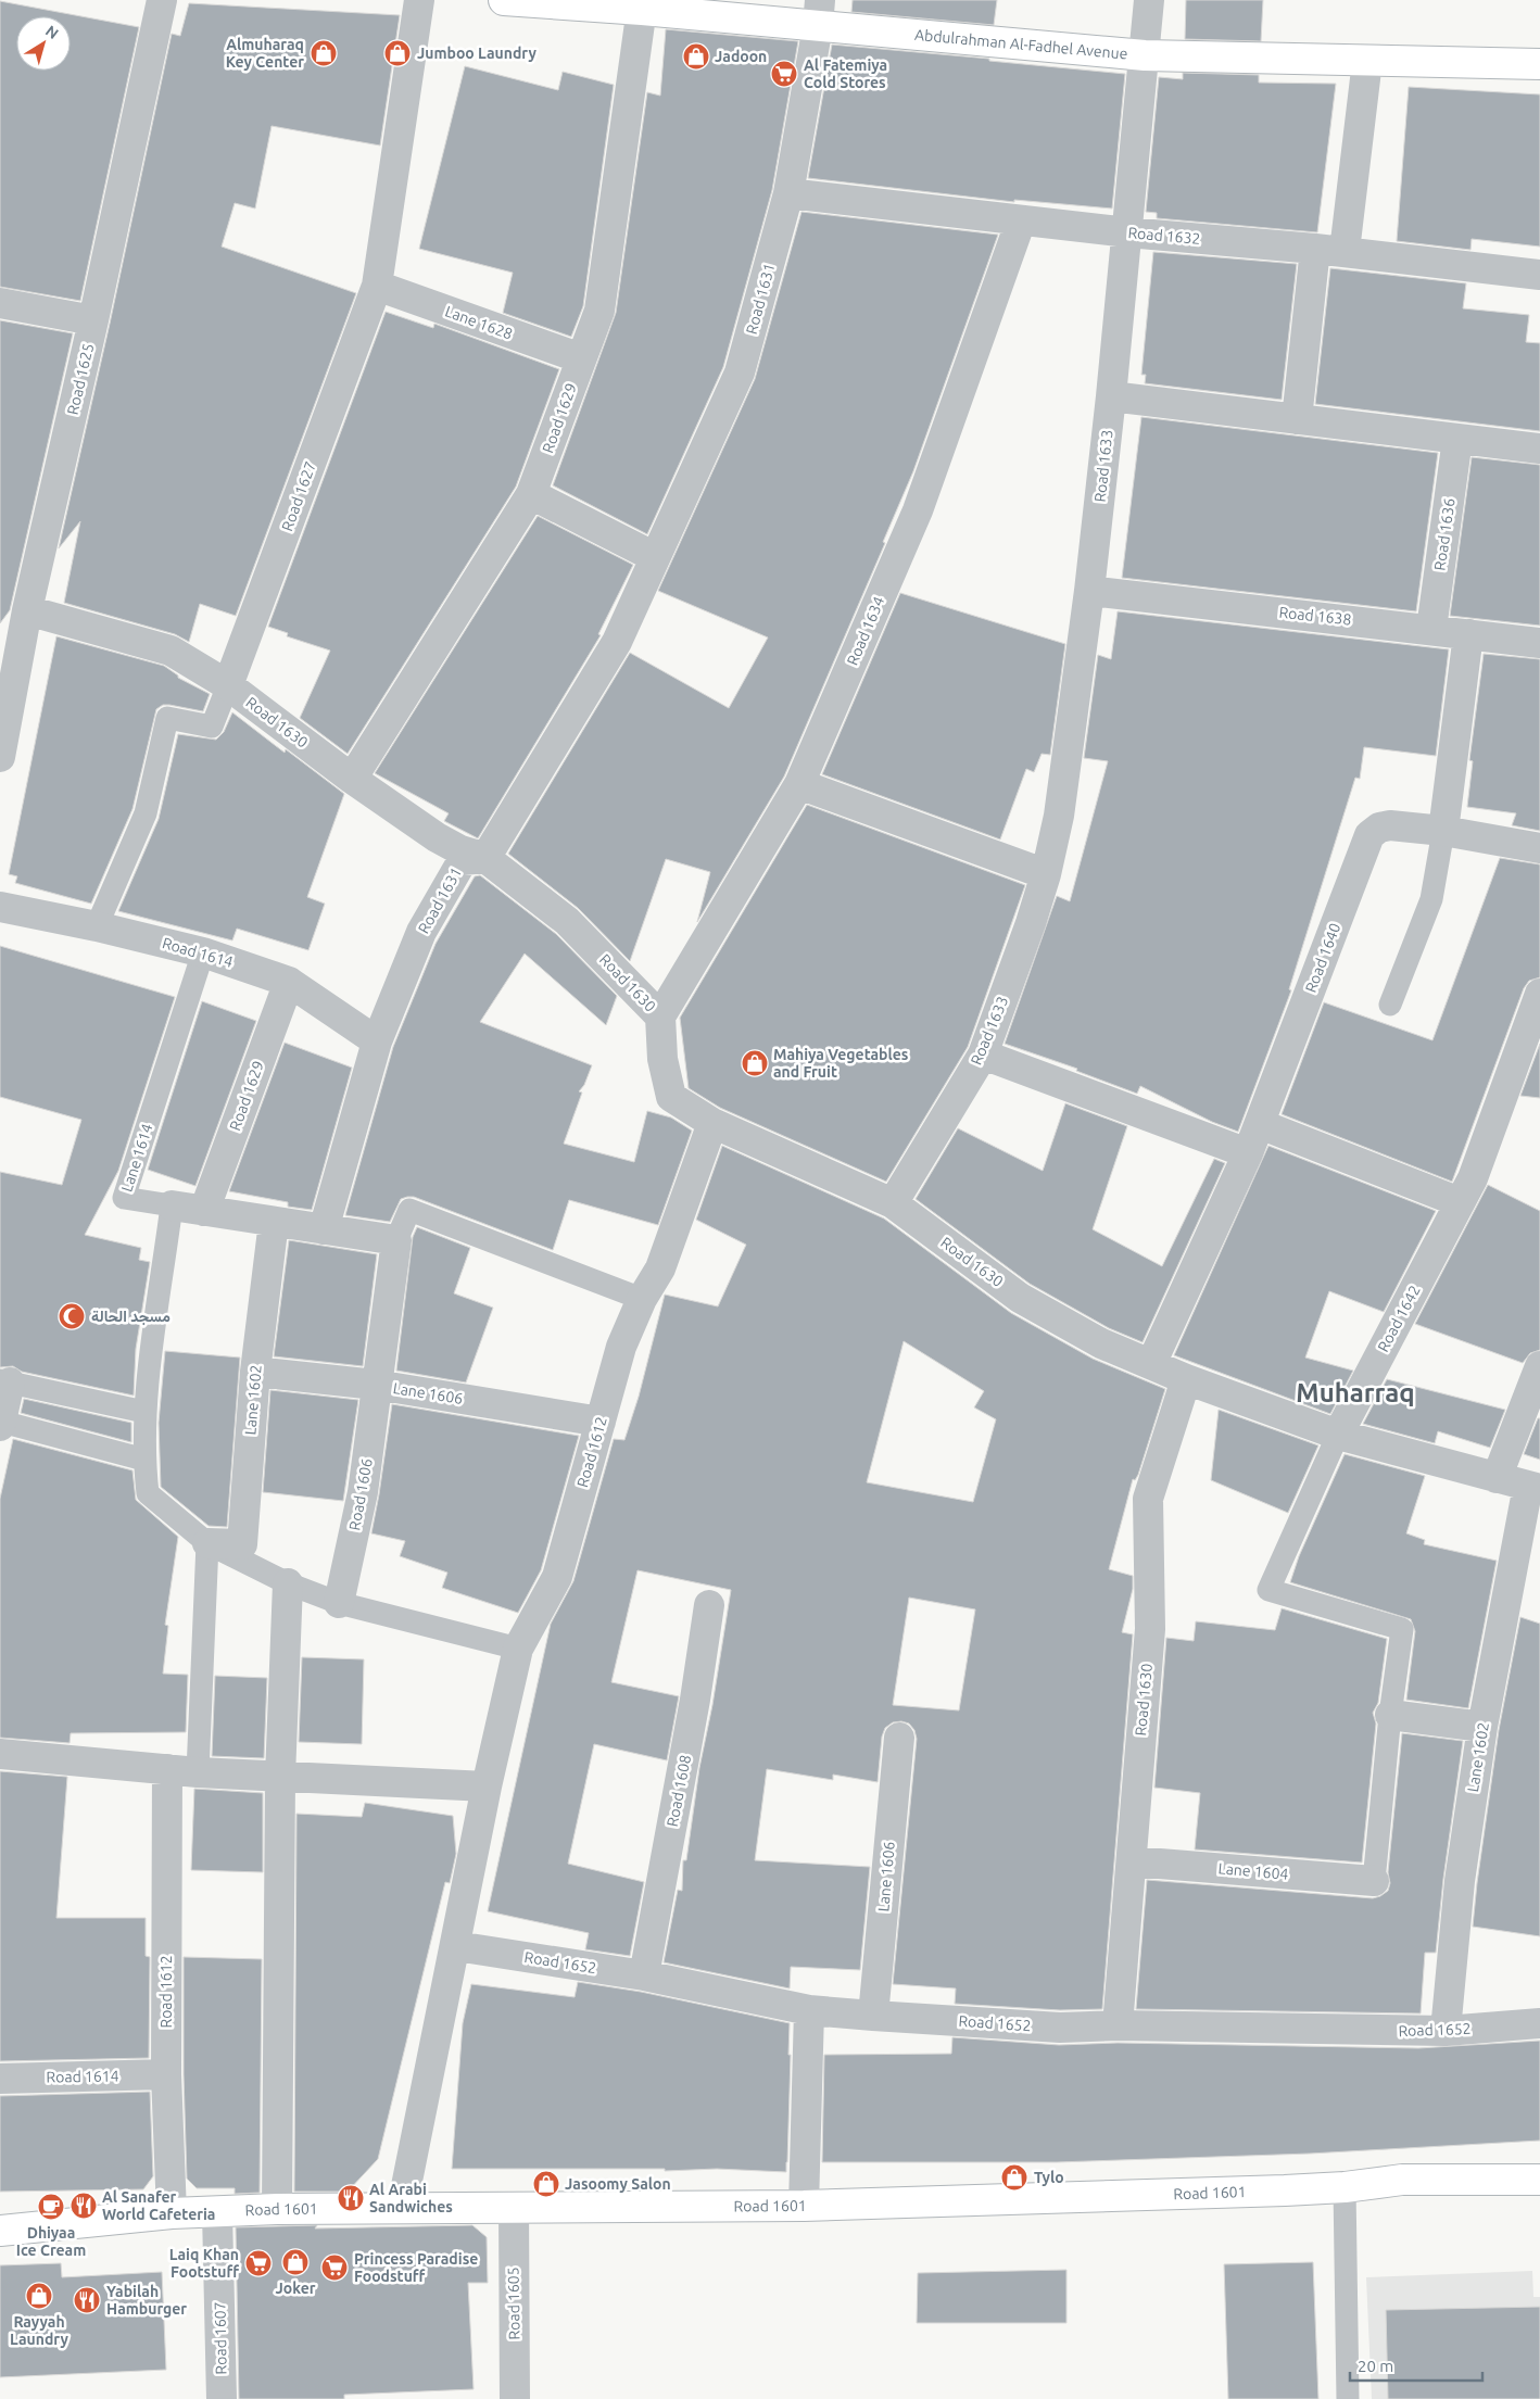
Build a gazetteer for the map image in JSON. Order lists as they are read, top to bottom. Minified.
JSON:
{"streets":{"street":["Abdulrahman Al-Fadhel Avenue","Road 1632","Road 1631","Lane 1628","Road 1625","Road 1629","Road 1633","Road 1627","Road 1636","Road 1638","Road 1634","Road 1630","Road 1614","Road 1640","Road 1642","Lane 1606","Lane 1602","Road 1612","Road 1606","Road 1608","Lane 1604","Road 1652","Road 1601","Road 1605","Road 1607"],"lane":["Lane 1614"]},"crossings":[["Abdulrahman Al-Fadhel Avenue","Road 1631"],["Abdulrahman Al-Fadhel Avenue","Road 1629"],["Abdulrahman Al-Fadhel Avenue","Road 1633"],["Road 1632","Road 1631"],["Road 1632","Road 1633"],["Road 1632","Road 1634"],["Road 1631","Road 1630"],["Road 1631","Road 1614"],["Lane 1628","Road 1629"],["Lane 1628","Road 1627"],["Road 1625","Road 1630"],["Road 1629","Road 1630"],["Road 1629","Road 1614"],["Road 1633","Road 1638"],["Road 1633","Road 1630"],["Road 1627","Road 1630"],["Road 1627","Road 1614"],["Road 1636","Road 1638"],["Road 1634","Road 1630"],["Road 1630","Road 1640"],["Road 1630","Road 1642"],["Road 1630","Lane 1602"],["Road 1630","Road 1612"],["Road 1630","Lane 1604"],["Road 1630","Road 1652"],["Road 1614","Lane 1614"],["Road 1614","Road 1612"],["Lane 1606","Lane 1602"],["Lane 1606","Road 1612"],["Lane 1606","Road 1606"],["Lane 1606","Road 1652"],["Lane 1602","Road 1652"],["Road 1612","Road 1652"],["Road 1612","Road 1601"],["Road 1608","Road 1652"],["Road 1601","Road 1605"],["Road 1601","Road 1607"]],"districts":["Muharraq"],"places":{"shop":["Almuharaq Key Center","Jumboo Laundry","Jadoon","Mahiya Vegetables and Fruit","Tylo","Jasoomy Salon","Joker","Rayyah Laundry"],"supermarket":["Al Fatemiya Cold Stores","Laiq Khan Footstuff","Princess Paradise Foodstuff"],"mosque":["مسجد الحالة"],"restaurant":["Al Arabi Sandwiches","Al Sanafer World Cafeteria","Yabilah Hamburger"],"cafe":["Dhiyaa Ice Cream"]},"scale_bar":"20 m","north":"top right"}
